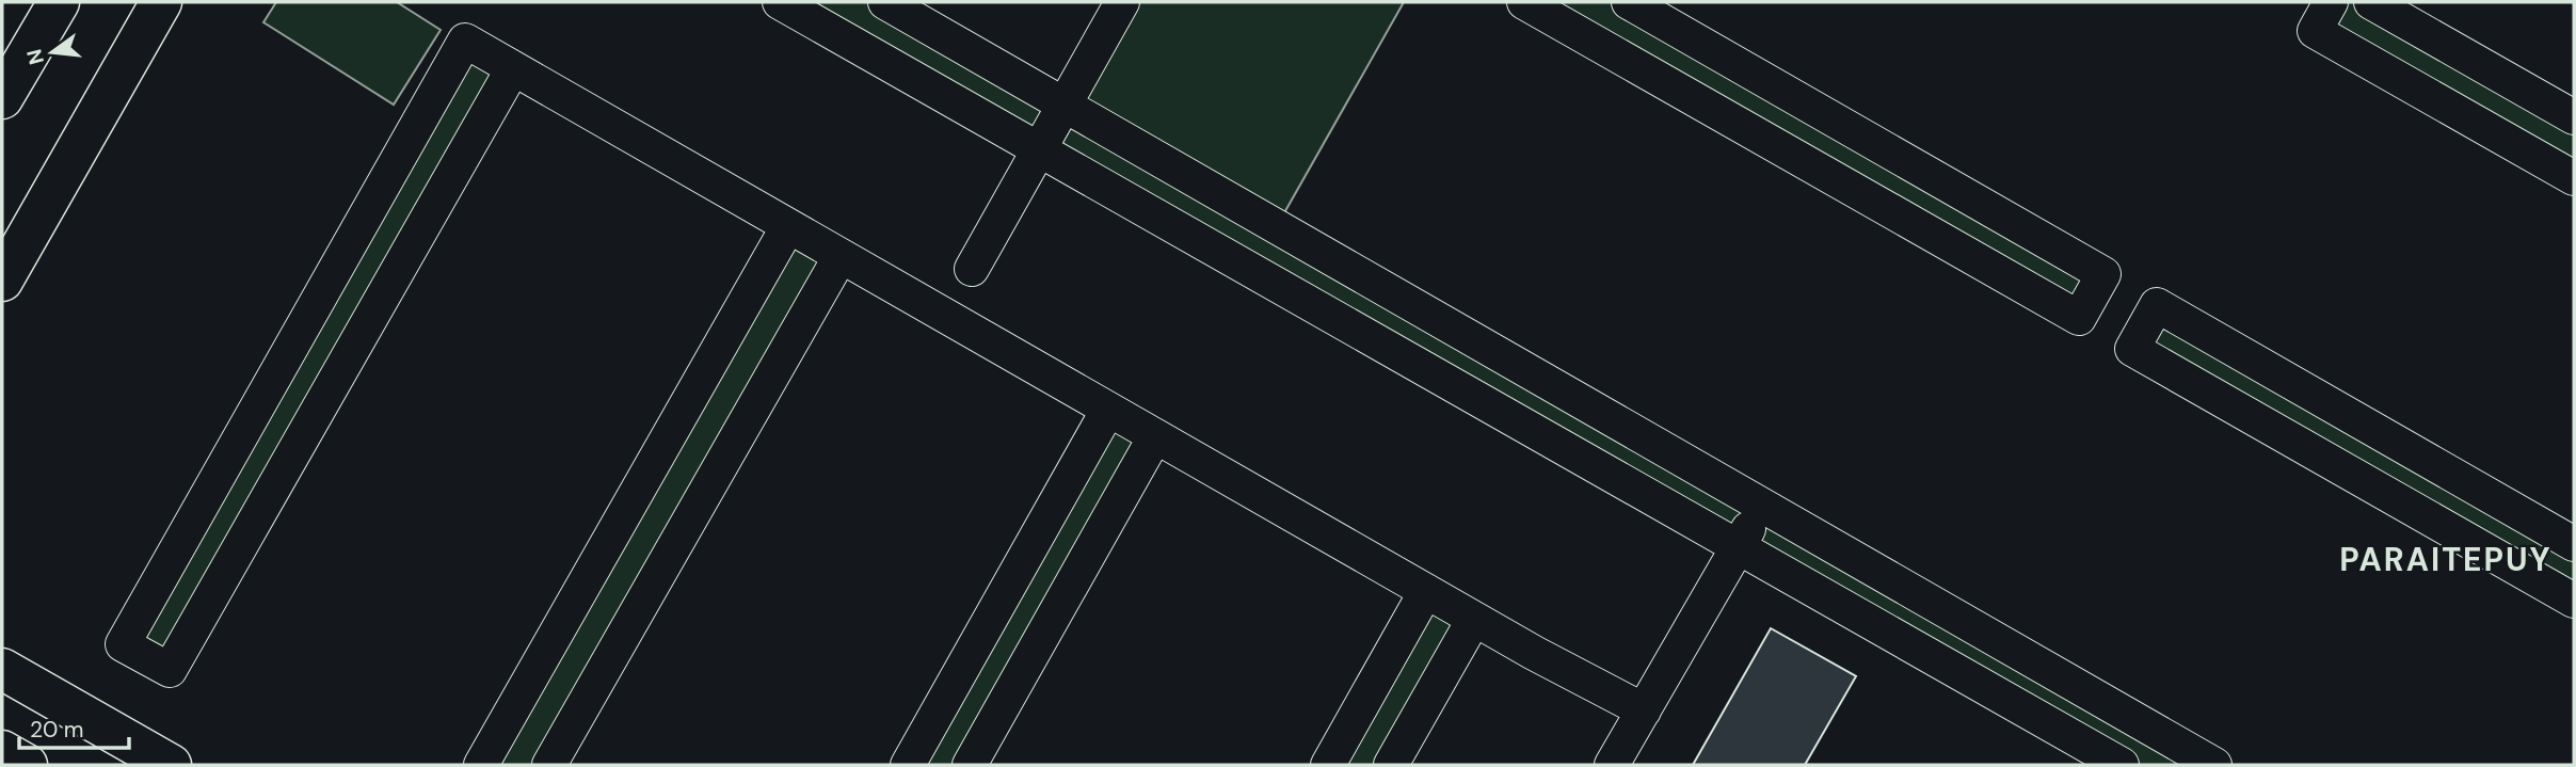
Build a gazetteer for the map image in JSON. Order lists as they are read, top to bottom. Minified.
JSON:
{"districts":["PARAITEPUY"],"scale_bar":"20 m","north":"left"}
